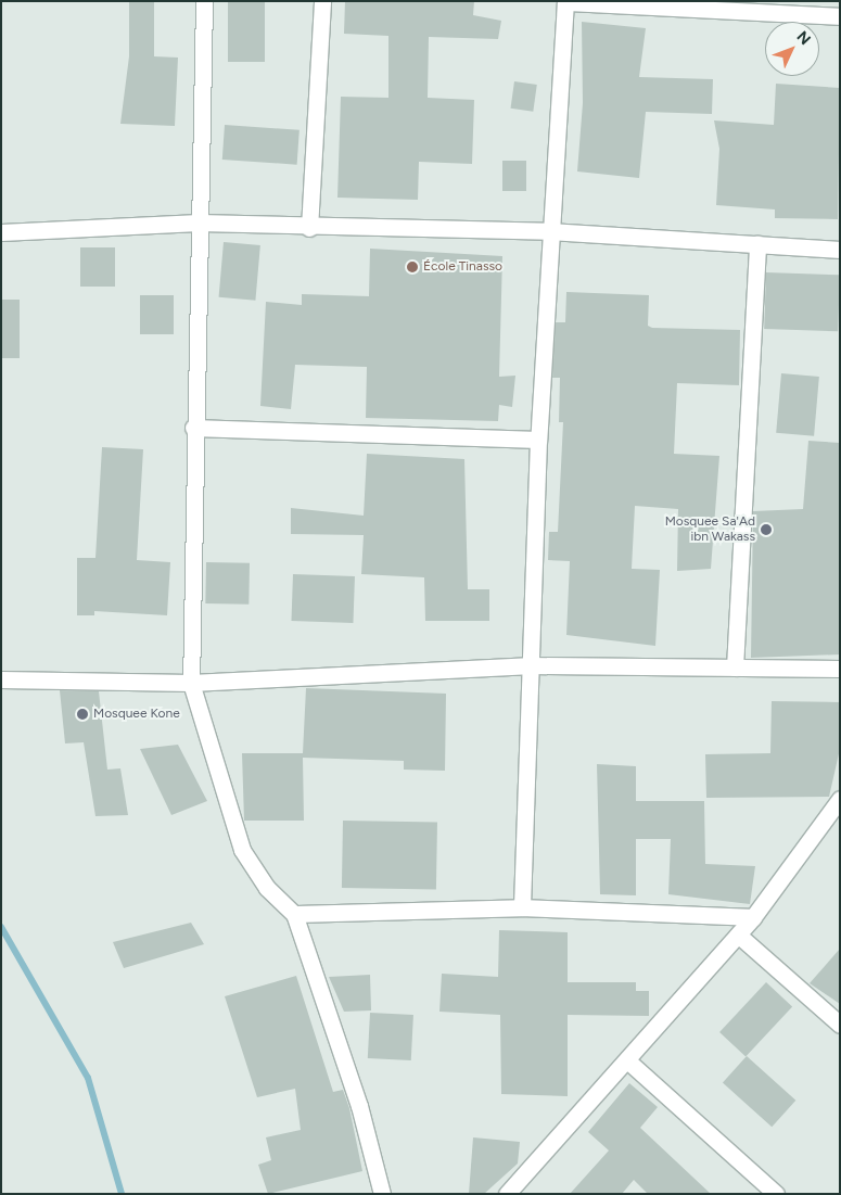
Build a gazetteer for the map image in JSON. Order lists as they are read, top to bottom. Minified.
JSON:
{"places":["École Tinasso","Mosquee Sa'Ad ibn Wakass","Mosquee Kone"],"north":"top right"}
